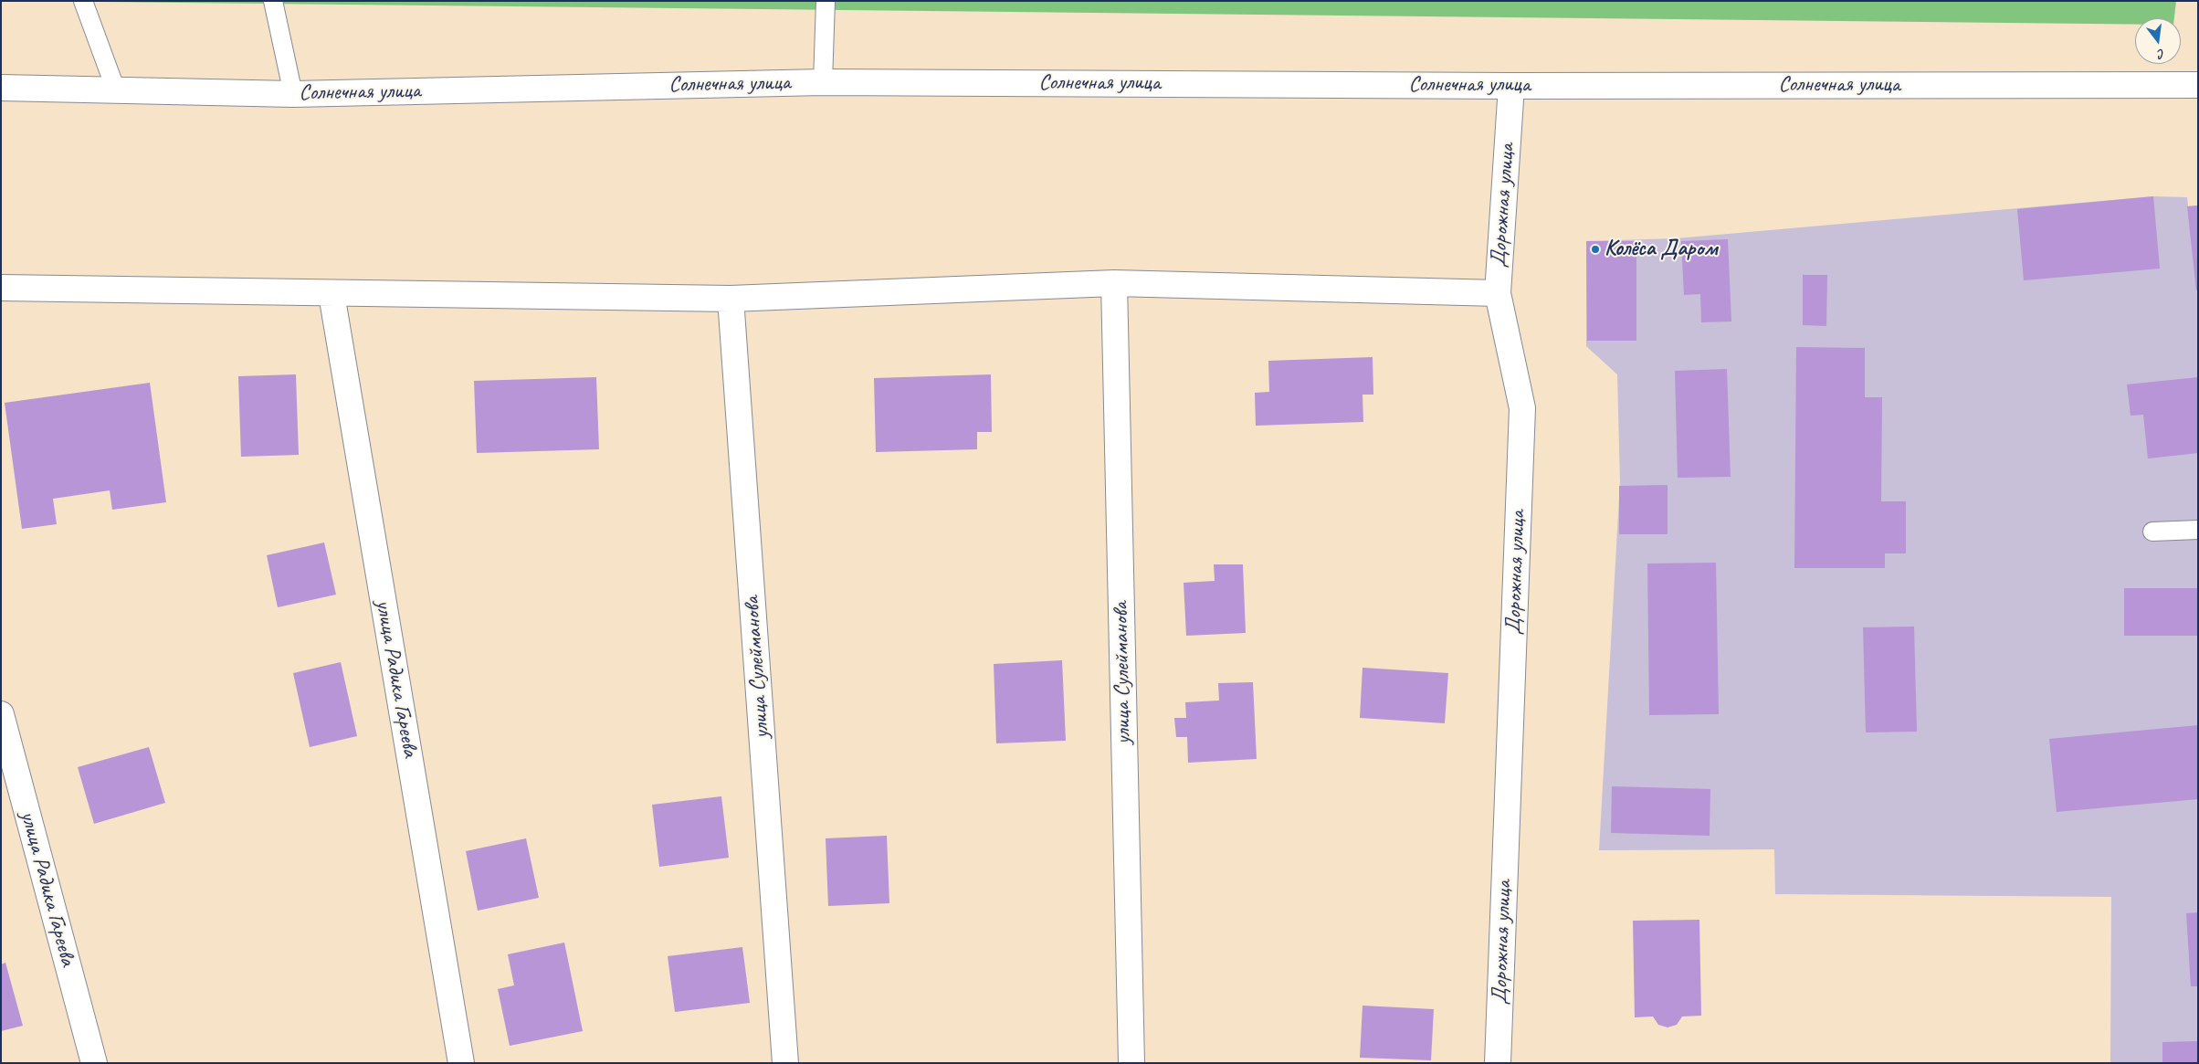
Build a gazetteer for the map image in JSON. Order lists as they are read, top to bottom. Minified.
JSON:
{"streets":{"street":["Солнечная улица","Дорожная улица","улица Сулейманова","улица Радика Гареева"]},"crossings":[["Солнечная улица","Дорожная улица"]],"places":["Колёса Даром"],"north":"bottom"}
